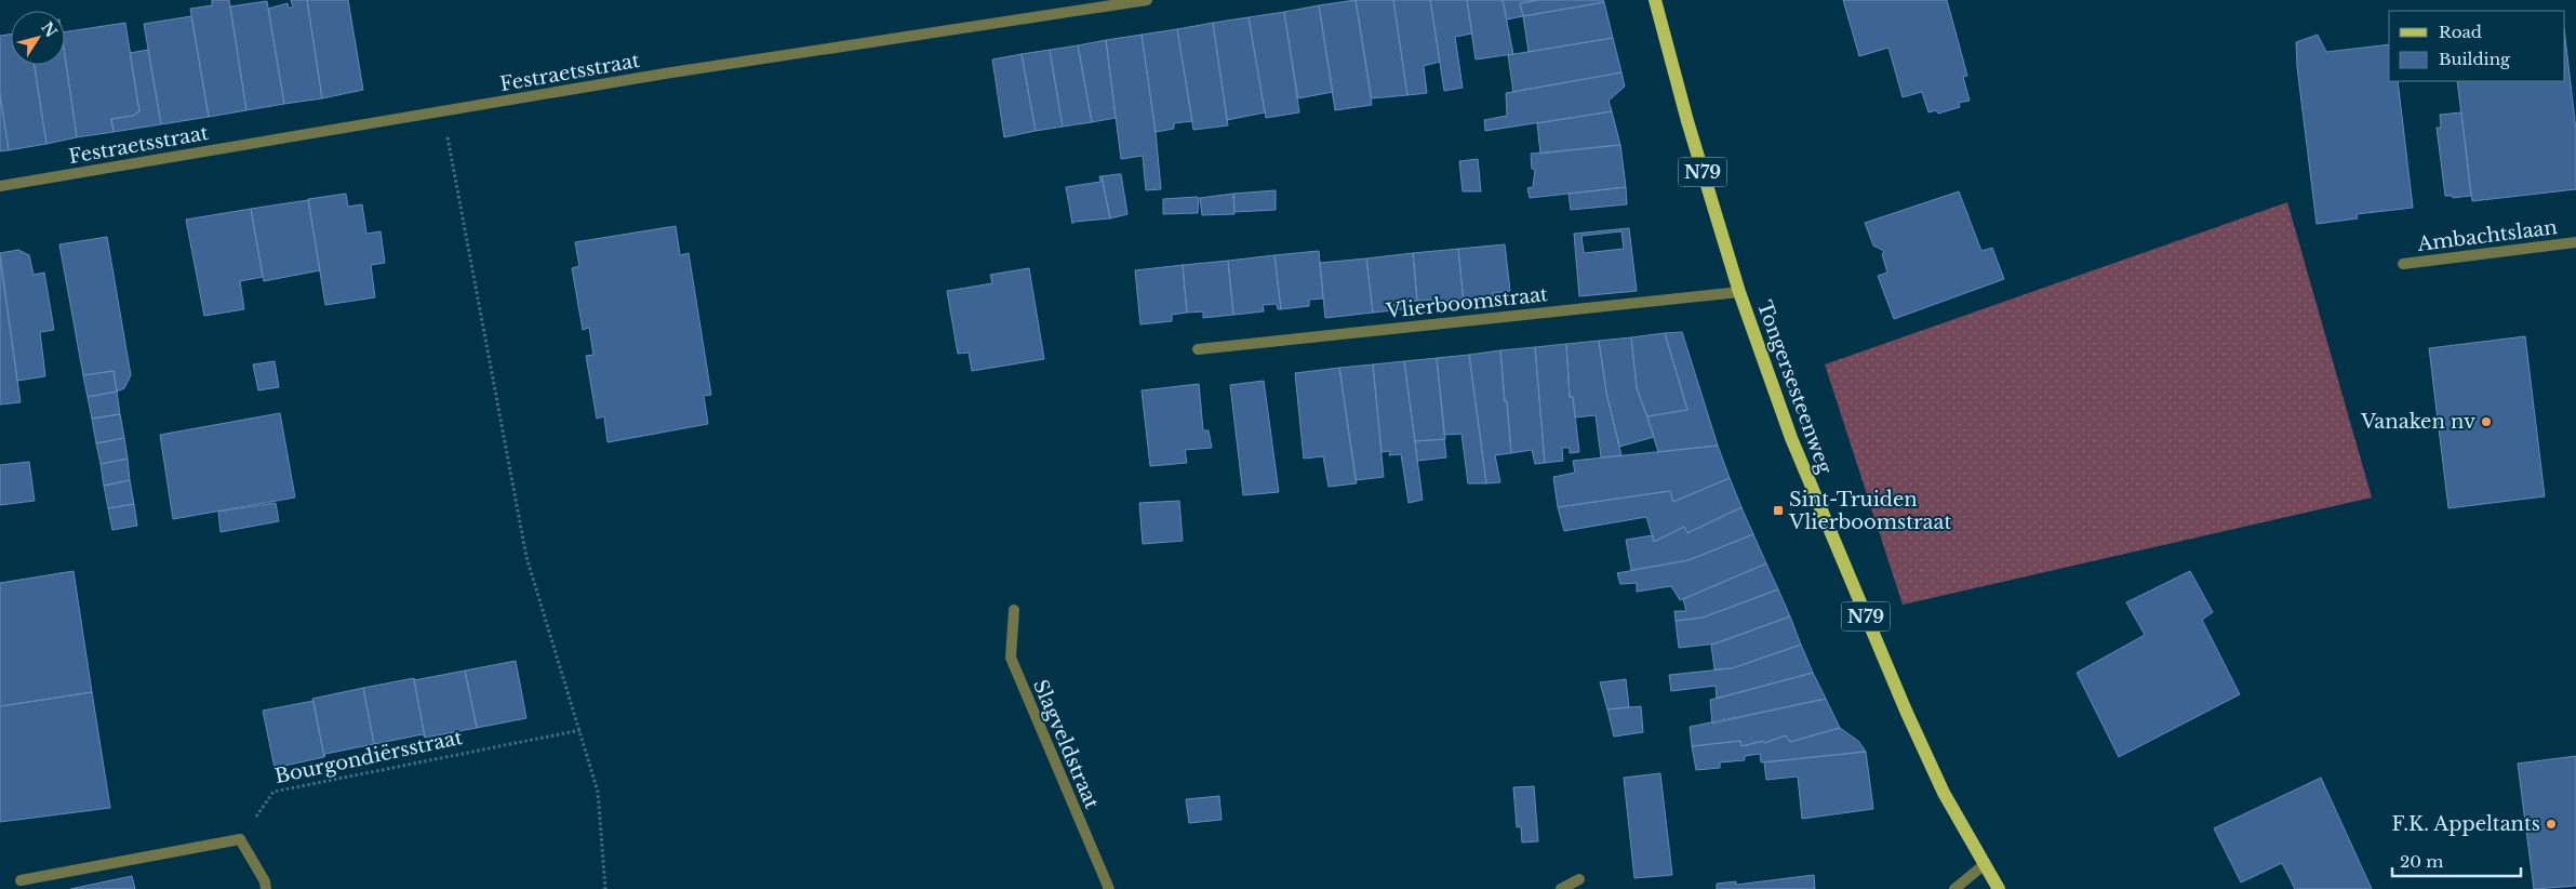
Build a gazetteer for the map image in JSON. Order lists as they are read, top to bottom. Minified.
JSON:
{"streets":{"main road":["N79","Tongersesteenweg"],"street":["Festraetsstraat","Ambachtslaan","Vlierboomstraat","Slagveldstraat"],"path":["Bourgondiërsstraat"]},"crossings":[["Vlierboomstraat","Tongersesteenweg"]],"places":{"other":["Vanaken nv","F.K. Appeltants"],"transit":["Sint-Truiden Vlierboomstraat"]},"legend":["Road","Building"],"scale_bar":"20 m","north":"top right"}
